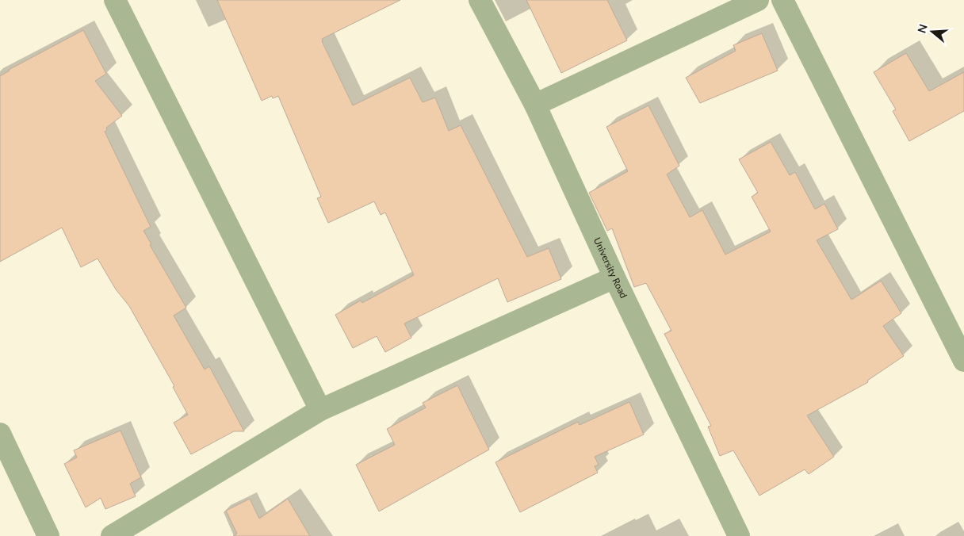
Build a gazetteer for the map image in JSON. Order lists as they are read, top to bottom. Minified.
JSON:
{"streets":{"street":["University Road"]},"north":"left"}
